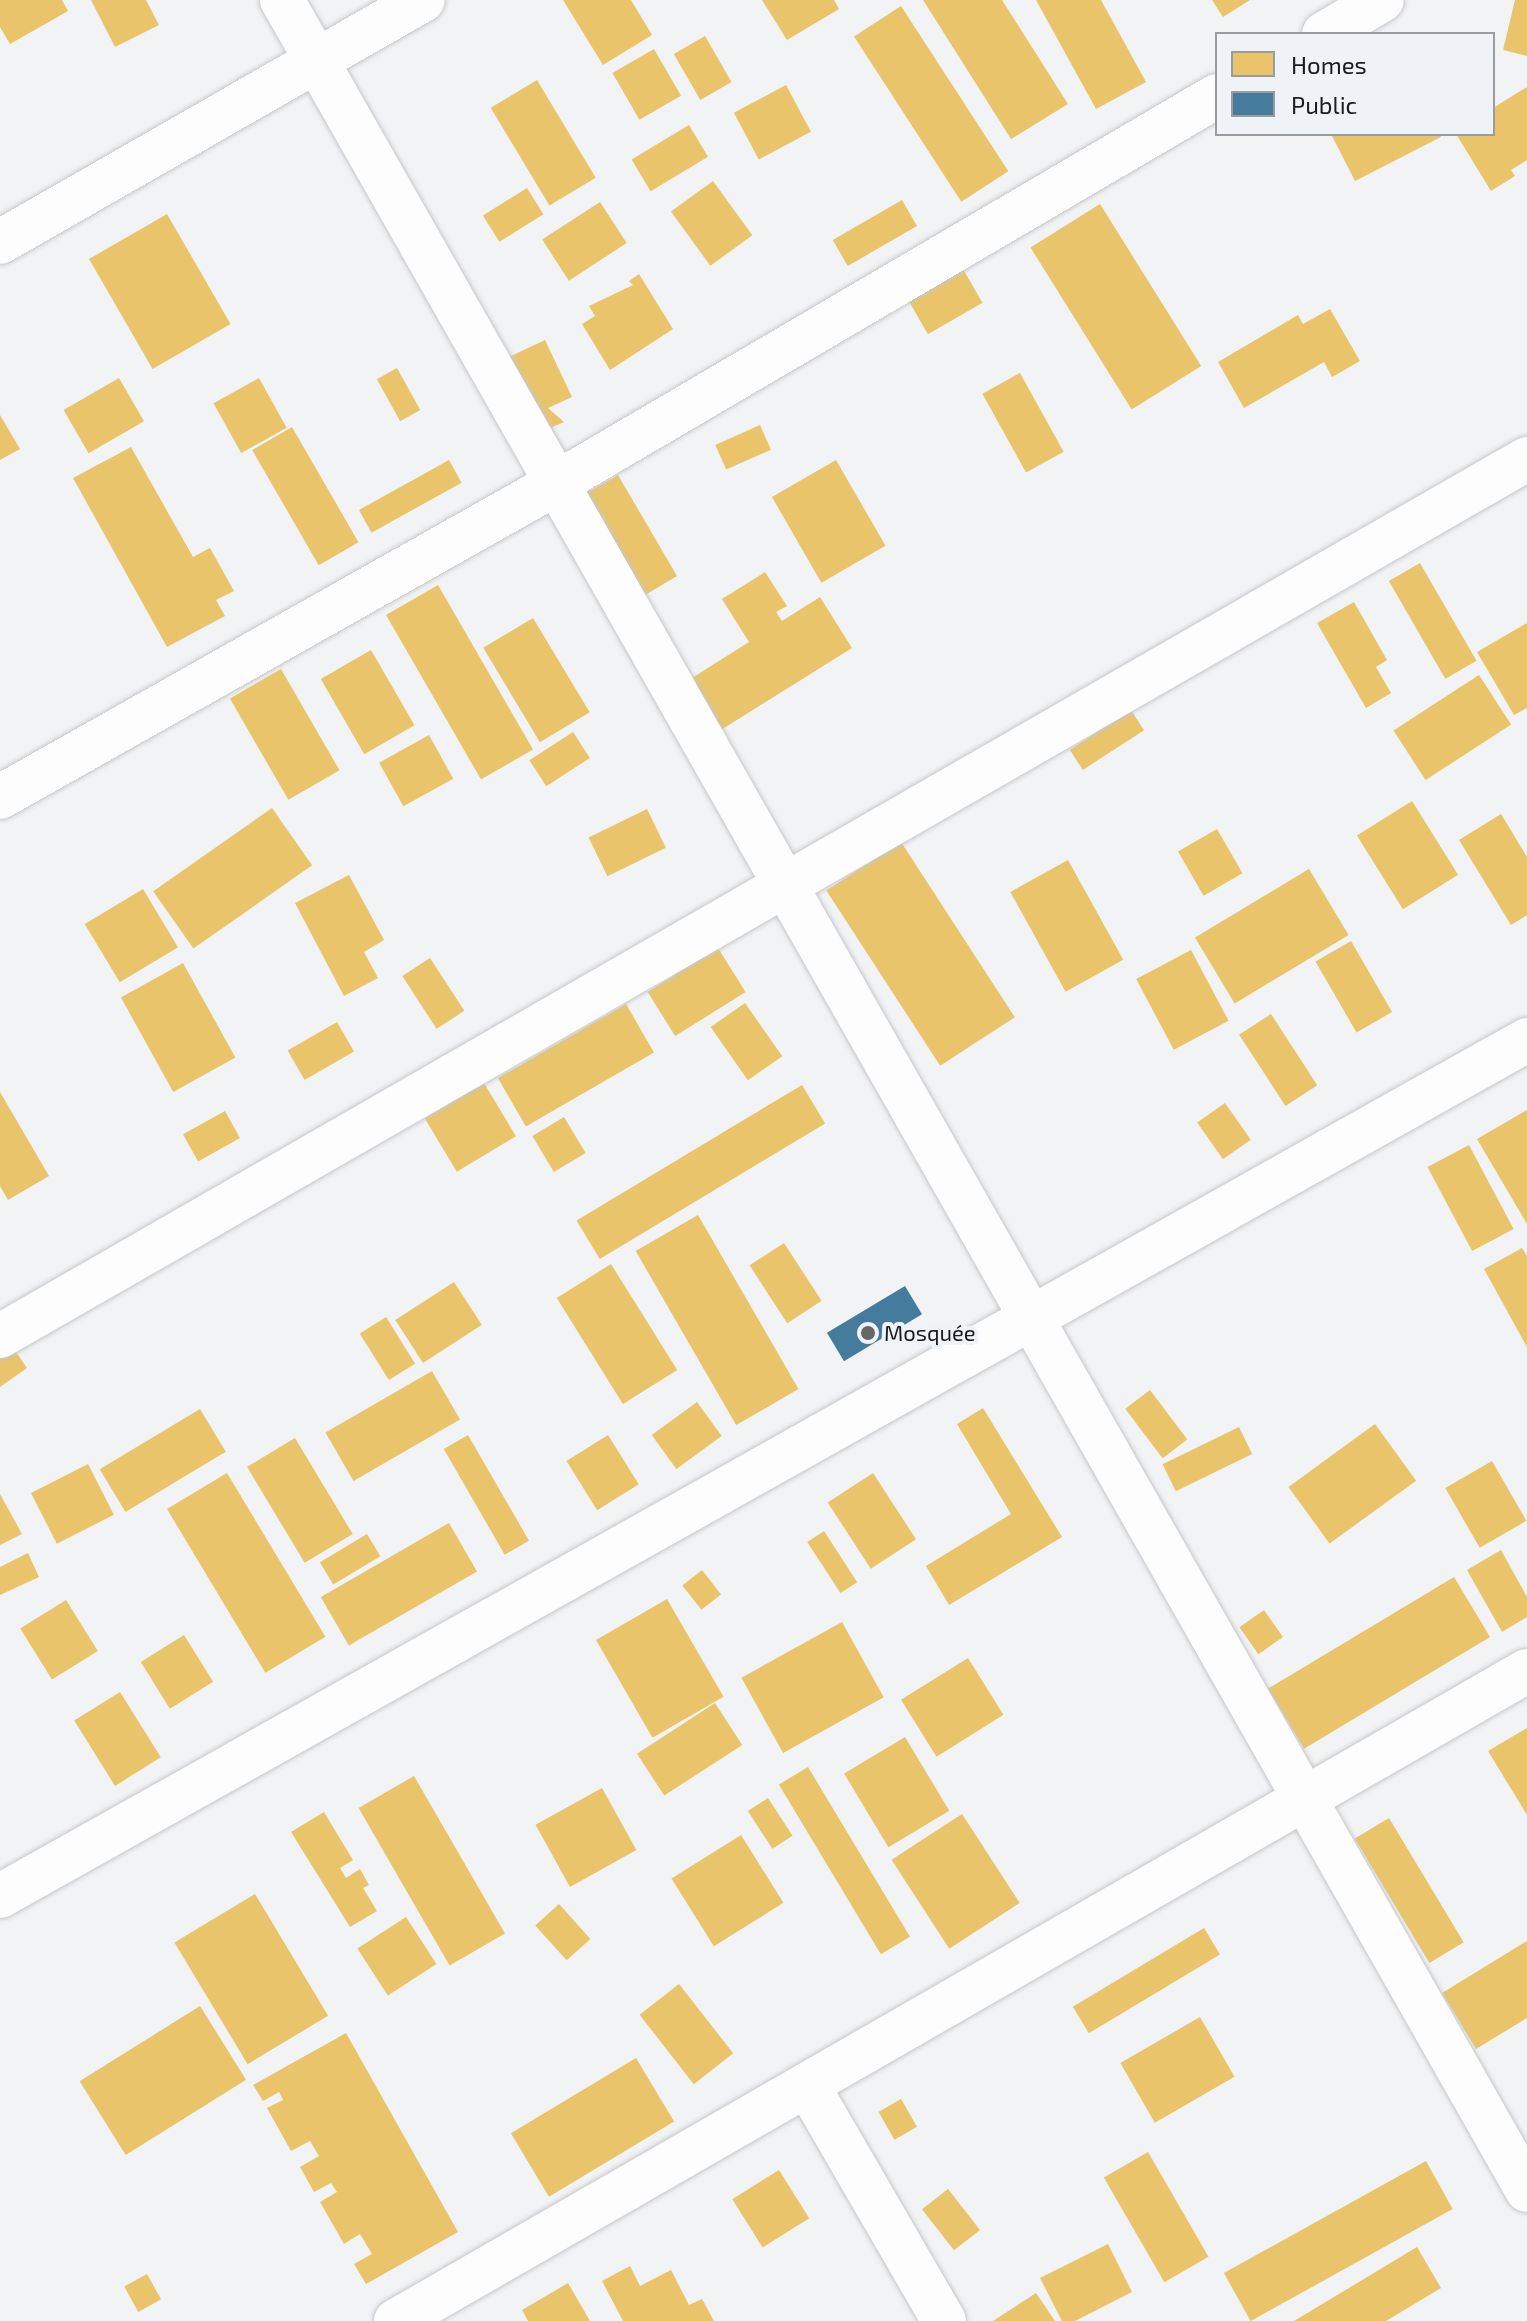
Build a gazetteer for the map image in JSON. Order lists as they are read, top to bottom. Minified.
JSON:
{"places":["Mosquée"],"legend":["Homes","Public"]}
